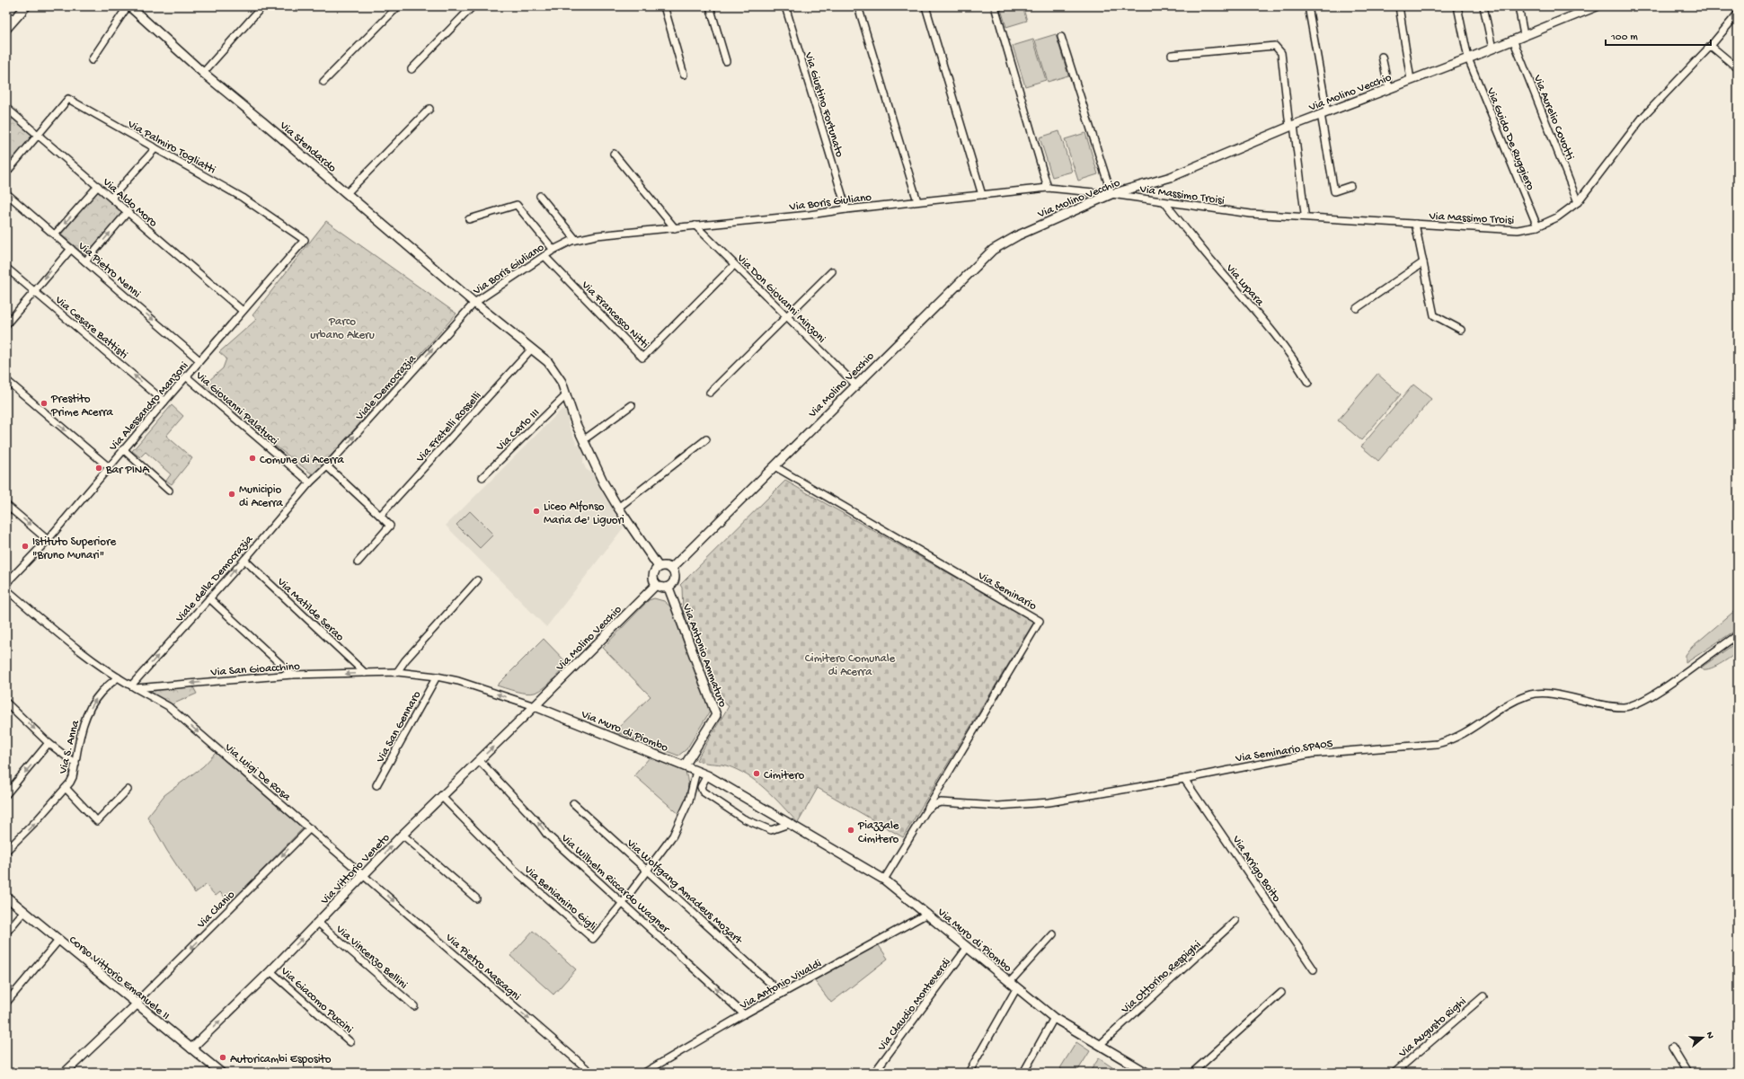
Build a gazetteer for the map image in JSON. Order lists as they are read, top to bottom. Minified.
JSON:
{"streets":{"street":["Via Molino Vecchio","Via Giustino Fortunato","Via Aurelio Covotti","Via Guido De Ruggiero","Via Palmiro Togliatti","Via Stendardo","Via Massimo Troisi","Via Boris Giuliano","Via Aldo Moro","Via Pietro Nenni","Via Lupara","Via Don Giovanni Minzoni","Via Francesco Nitti","Via Cesare Battisti","Viale Democrazia","Via Alessandro Manzoni","Via Giovanni Palatucci","Via Fratelli Rosselli","Via Carlo III","Viale della Democrazia","Via Seminario","Via Matilde Serao","Via Antonio Ammaturo","Via San Gioacchino","Via San Gennaro","Via Muro di Piombo","Via S. Anna","Via Seminario SP405","Via Luigi De Rosa","Via Vittorio Veneto","Via Arrigo Boito","Via Wilhelm Riccardo Wagner","Via Wolfgang Amadeus Mozart","Via Beniamino Gigli","Via Clanio","Via Vincenzo Bellini","Via Pietro Mascagni","Via Ottorino Respighi","Corso Vittorio Emanuele II","Via Antonio Vivaldi","Via Giacomo Puccini","Via Claudio Monteverdi","Via Augusto Righi"]},"crossings":[["Via Molino Vecchio","Via Aurelio Covotti"],["Via Molino Vecchio","Via Guido De Ruggiero"],["Via Molino Vecchio","Via Stendardo"],["Via Molino Vecchio","Via Massimo Troisi"],["Via Molino Vecchio","Via Boris Giuliano"],["Via Molino Vecchio","Via Don Giovanni Minzoni"],["Via Molino Vecchio","Via Seminario"],["Via Molino Vecchio","Via Antonio Ammaturo"],["Via Molino Vecchio","Via San Gioacchino"],["Via Molino Vecchio","Via Muro di Piombo"],["Via Molino Vecchio","Via Vittorio Veneto"],["Via Giustino Fortunato","Via Boris Giuliano"],["Via Aurelio Covotti","Via Massimo Troisi"],["Via Guido De Ruggiero","Via Massimo Troisi"],["Via Palmiro Togliatti","Via Aldo Moro"],["Via Palmiro Togliatti","Via Alessandro Manzoni"],["Via Stendardo","Via Boris Giuliano"],["Via Stendardo","Viale Democrazia"],["Via Stendardo","Via Fratelli Rosselli"],["Via Stendardo","Via Carlo III"],["Via Stendardo","Via Antonio Ammaturo"],["Via Massimo Troisi","Via Boris Giuliano"],["Via Massimo Troisi","Via Lupara"],["Via Boris Giuliano","Via Don Giovanni Minzoni"],["Via Boris Giuliano","Via Francesco Nitti"],["Via Boris Giuliano","Viale Democrazia"],["Via Aldo Moro","Via Alessandro Manzoni"],["Via Pietro Nenni","Via Alessandro Manzoni"],["Via Don Giovanni Minzoni","Via Francesco Nitti"],["Via Cesare Battisti","Via Alessandro Manzoni"],["Viale Democrazia","Via Giovanni Palatucci"],["Viale Democrazia","Viale della Democrazia"],["Via Alessandro Manzoni","Via Giovanni Palatucci"],["Via Giovanni Palatucci","Viale della Democrazia"],["Viale della Democrazia","Via Matilde Serao"],["Viale della Democrazia","Via San Gioacchino"],["Viale della Democrazia","Via Luigi De Rosa"],["Via Seminario","Via Seminario SP405"],["Via Matilde Serao","Via San Gioacchino"],["Via Antonio Ammaturo","Via Muro di Piombo"],["Via San Gioacchino","Via San Gennaro"],["Via San Gioacchino","Via Muro di Piombo"],["Via San Gioacchino","Via Luigi De Rosa"],["Via San Gioacchino","Via Vittorio Veneto"],["Via Muro di Piombo","Via Vittorio Veneto"],["Via Muro di Piombo","Via Beniamino Gigli"],["Via Muro di Piombo","Via Ottorino Respighi"],["Via Muro di Piombo","Via Antonio Vivaldi"],["Via Muro di Piombo","Via Claudio Monteverdi"],["Via Seminario SP405","Via Arrigo Boito"],["Via Luigi De Rosa","Via Vittorio Veneto"],["Via Luigi De Rosa","Via Clanio"],["Via Luigi De Rosa","Via Pietro Mascagni"],["Via Vittorio Veneto","Via Wilhelm Riccardo Wagner"],["Via Vittorio Veneto","Via Beniamino Gigli"],["Via Vittorio Veneto","Via Vincenzo Bellini"],["Via Vittorio Veneto","Via Pietro Mascagni"],["Via Vittorio Veneto","Corso Vittorio Emanuele II"],["Via Vittorio Veneto","Via Giacomo Puccini"],["Via Wilhelm Riccardo Wagner","Via Beniamino Gigli"],["Via Wilhelm Riccardo Wagner","Via Antonio Vivaldi"],["Via Wolfgang Amadeus Mozart","Via Beniamino Gigli"],["Via Wolfgang Amadeus Mozart","Via Antonio Vivaldi"],["Via Clanio","Corso Vittorio Emanuele II"]],"one_way":["Via Pietro Nenni","Via Cesare Battisti","Viale Democrazia","Viale della Democrazia","Via San Gioacchino","Via Luigi De Rosa","Via Vittorio Veneto","Via Wilhelm Riccardo Wagner","Via Clanio"],"parks":["Parco urbano Akeru","Cimitero Comunale di Acerra"],"places":["Prestito Prime Acerra","Comune di Acerra","Bar PINA","Municipio di Acerra","Liceo Alfonso Maria de' Liguori","Istituto Superiore \"Bruno Munari\"","Cimitero","Piazzale Cimitero","Autoricambi Esposito"],"scale_bar":"100 m","north":"right"}
